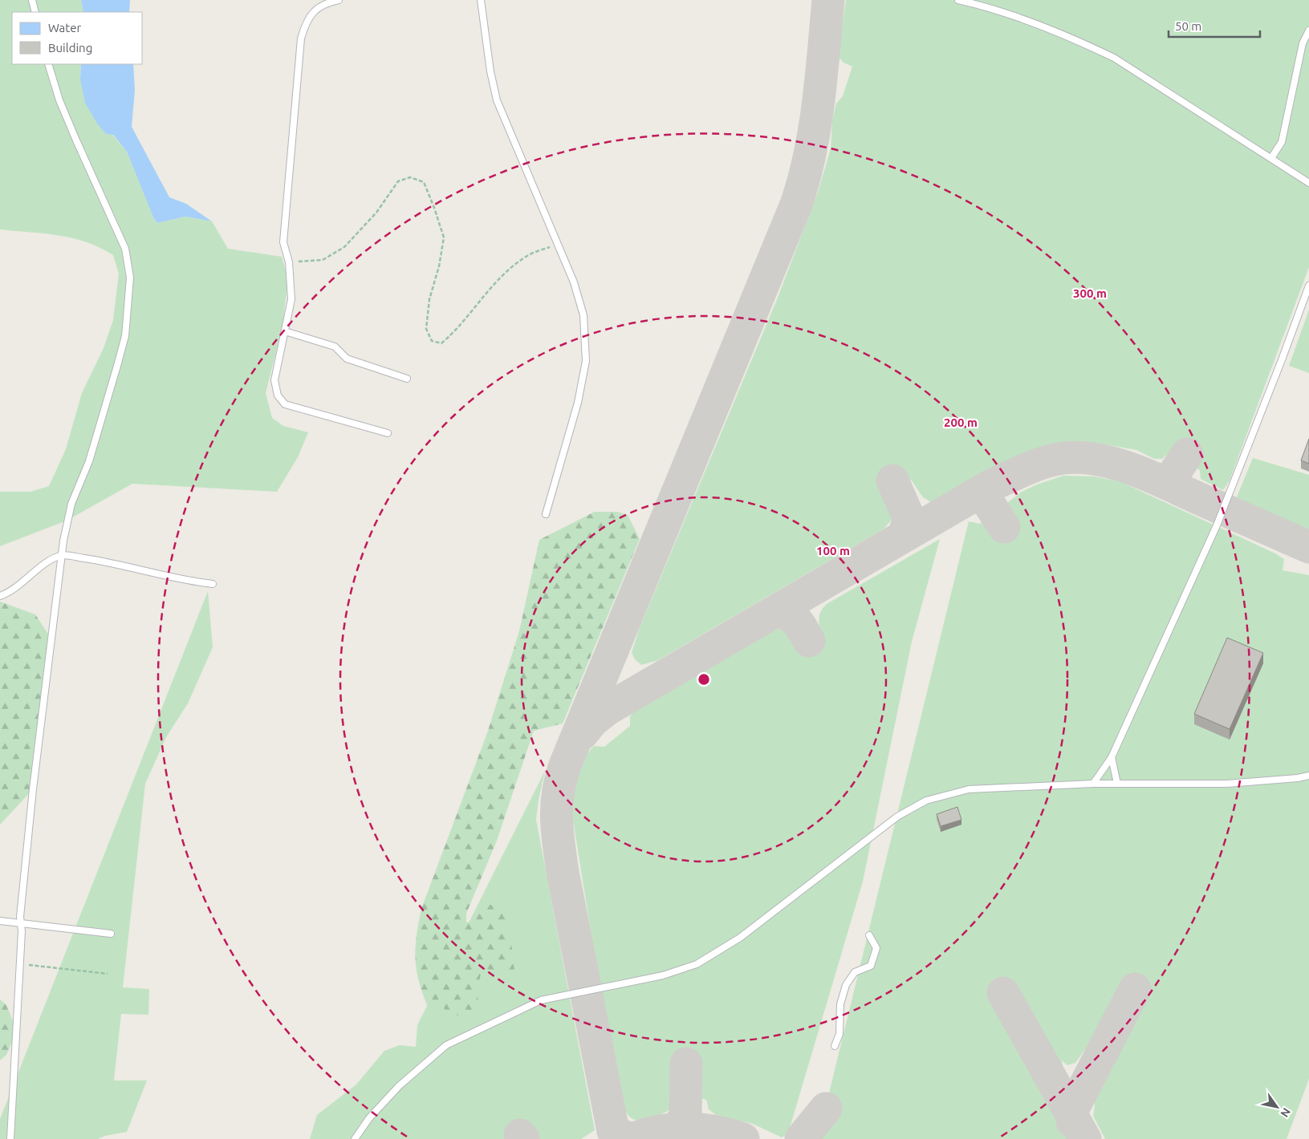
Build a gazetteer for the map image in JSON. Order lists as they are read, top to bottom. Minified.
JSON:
{"legend":["Water","Building"],"scale_bar":"50 m","north":"bottom right","rings":["300 m","200 m","100 m"]}
